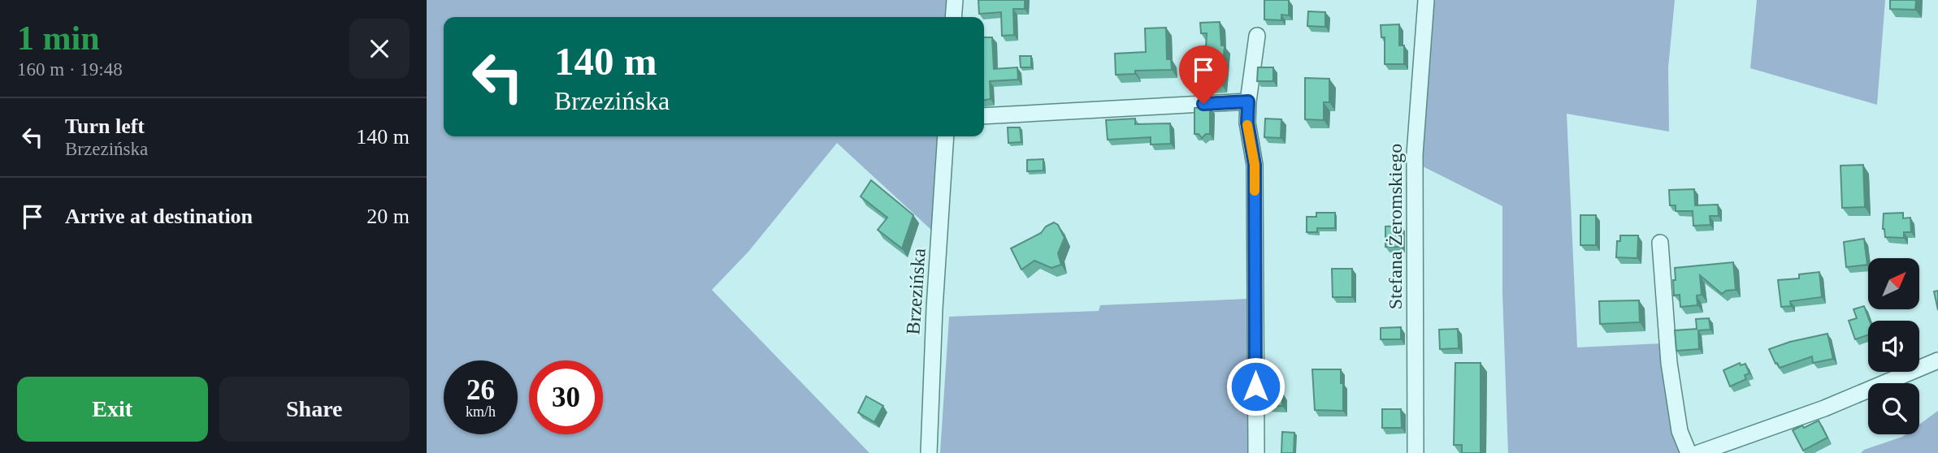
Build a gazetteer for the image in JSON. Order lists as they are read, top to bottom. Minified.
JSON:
{"streets":{"street":["Stefana Żeromskiego","Brzezińska"]},"north":"top right","page":{"heading":["1 min","160 m · 19:48"],"turn":["140 m","Brzezińska"],"list":[{"name":"Turn left","note":"Brzezińska","value":"140 m"},{"name":"Arrive at destination","value":"20 m"}],"speed":"26 km/h","limit":"30","buttons":["Exit","Share"]}}
